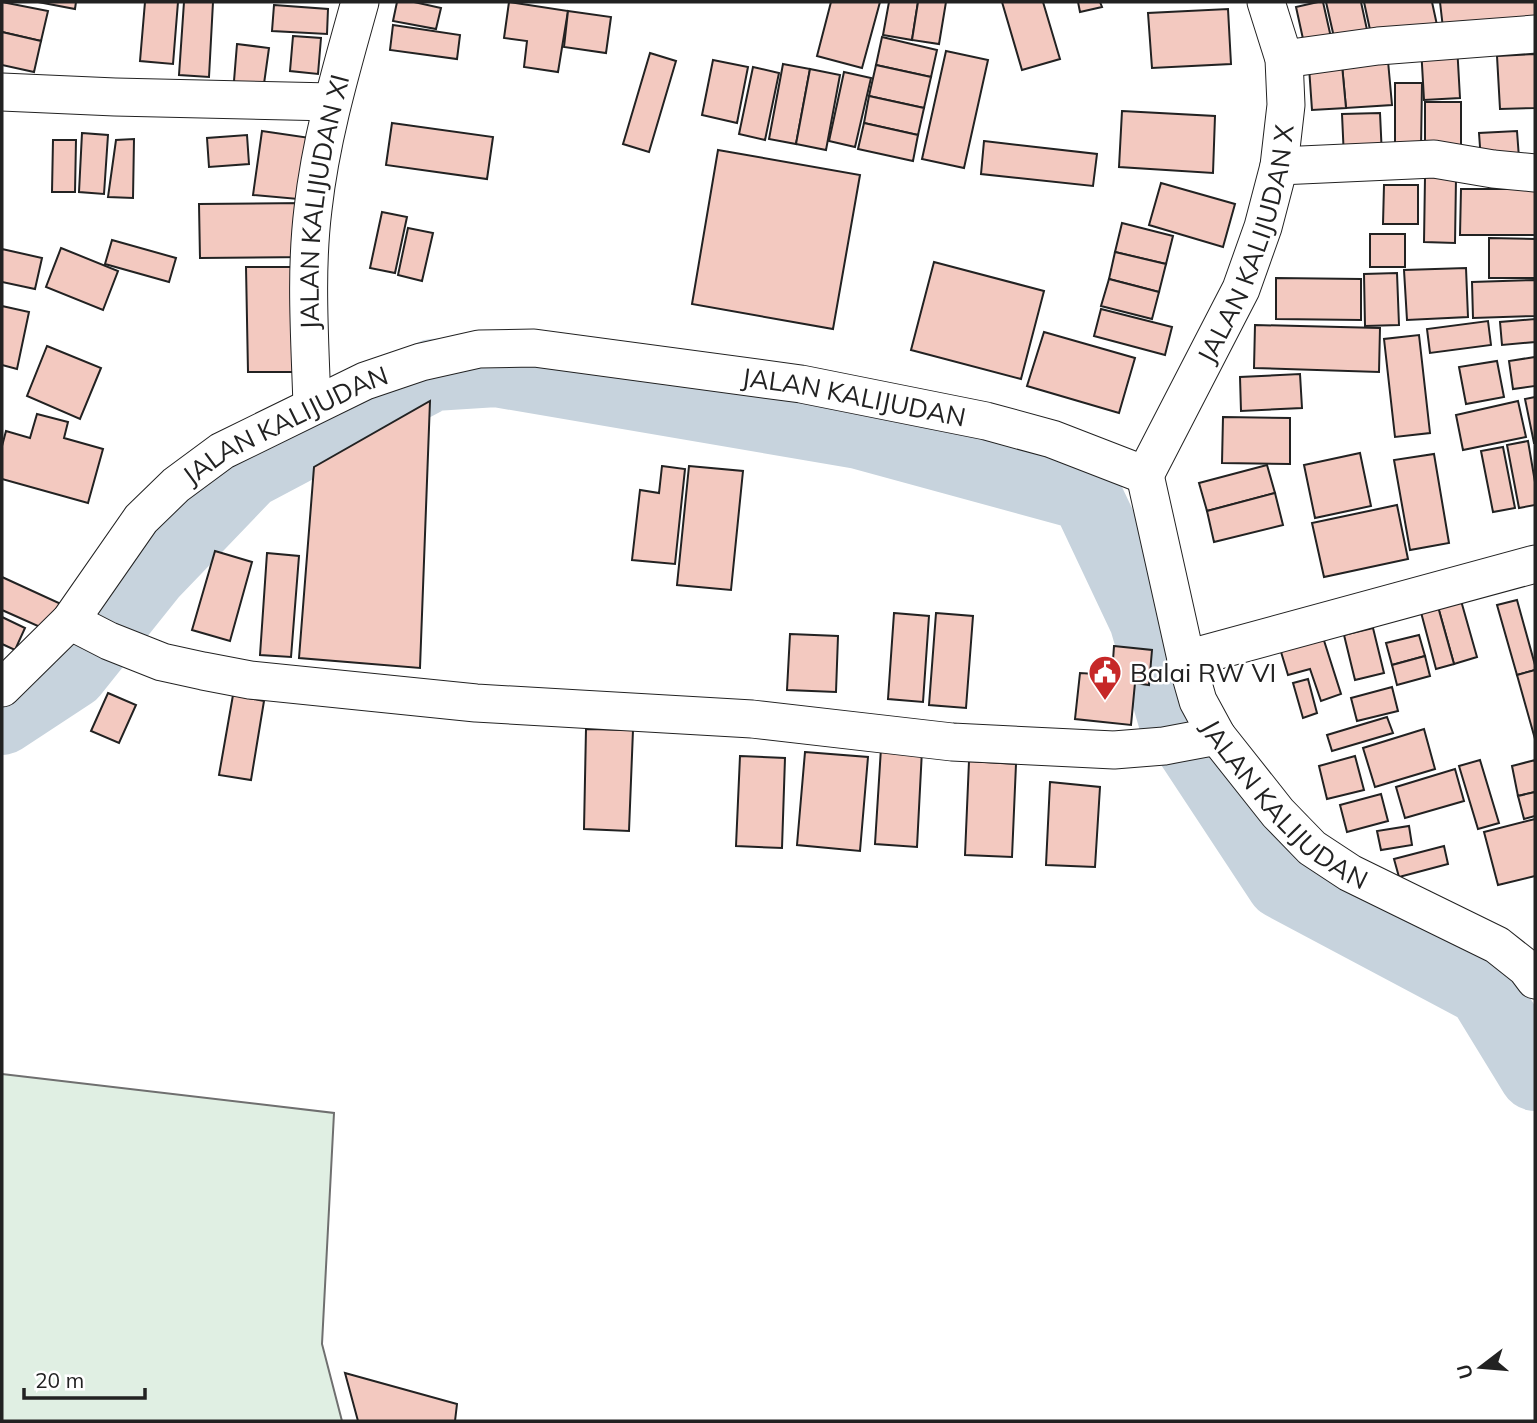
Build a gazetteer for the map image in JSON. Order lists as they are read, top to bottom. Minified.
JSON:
{"streets":{"street":["JALAN KALIJUDAN XI","JALAN KALIJUDAN X","JALAN KALIJUDAN"]},"crossings":[["JALAN KALIJUDAN XI","JALAN KALIJUDAN"],["JALAN KALIJUDAN X","JALAN KALIJUDAN"]],"places":{"public building":["Balai RW VI"]},"scale_bar":"20 m","north":"left"}
